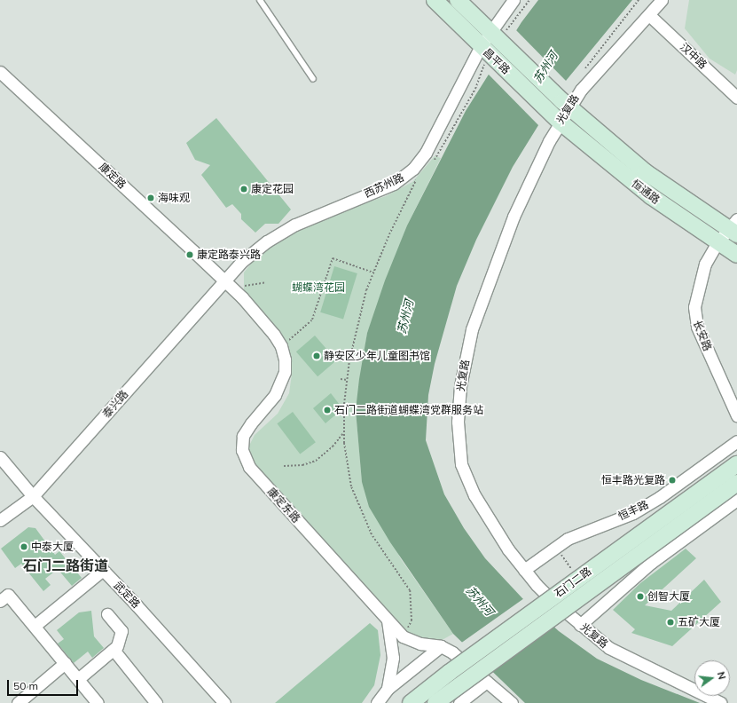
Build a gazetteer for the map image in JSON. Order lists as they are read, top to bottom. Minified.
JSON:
{"streets":{"main road":["昌平路","恒通路","石门二路"],"street":["汉中路","光复路","康定路","西苏州路","长安路","泰兴路","康定东路","恒丰路","武定路"]},"crossings":[["汉中路","光复路"],["昌平路","光复路"],["昌平路","西苏州路"],["昌平路","恒通路"],["光复路","恒通路"],["光复路","恒丰路"],["康定路","西苏州路"],["康定路","泰兴路"],["康定路","康定东路"],["西苏州路","泰兴路"],["西苏州路","康定东路"],["恒通路","长安路"],["泰兴路","康定东路"],["泰兴路","武定路"]],"districts":["石门二路街道"],"water":["苏州河"],"parks":["蝴蝶湾花园"],"places":["康定花园","海味观","康定路泰兴路","静安区少年儿童图书馆","石门二路街道蝴蝶湾党群服务站","恒丰路光复路","中泰大厦","创智大厦","五矿大厦"],"scale_bar":"50 m","north":"right"}
